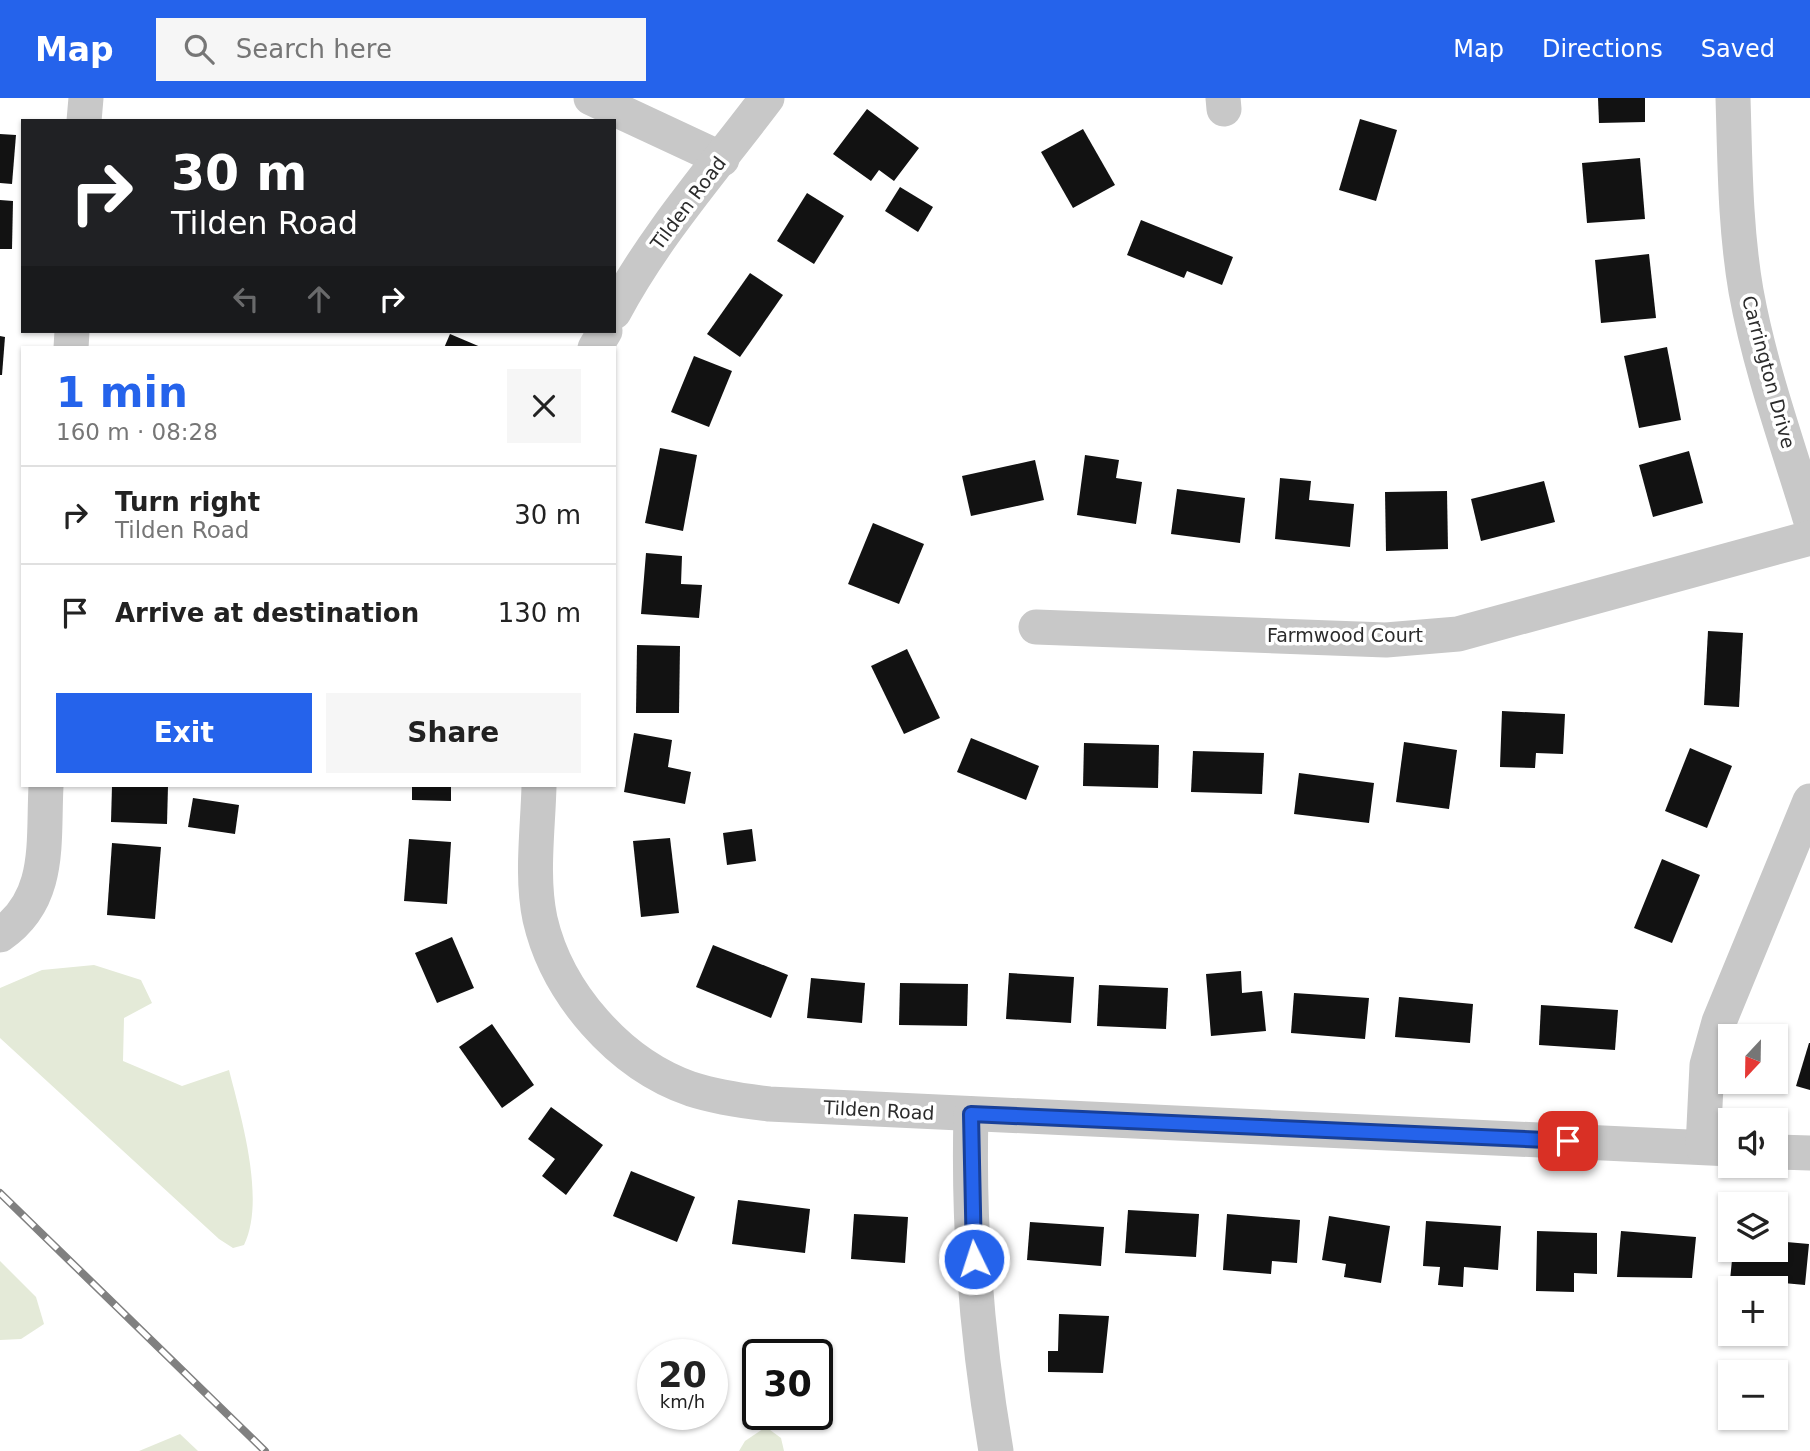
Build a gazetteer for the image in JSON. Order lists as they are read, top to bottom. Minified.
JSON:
{"streets":{"street":["Tilden Road","Carrington Drive","Farmwood Court"]},"north":"bottom","page":{"header":"Map","search":"Search here","nav":["Map","Directions","Saved"],"turn":["30 m","Tilden Road"],"heading":["1 min","160 m · 08:28"],"list":[{"name":"Turn right","note":"Tilden Road","value":"30 m"},{"name":"Arrive at destination","value":"130 m"}],"buttons":["Exit","Share"],"map_buttons":["+","−"],"speed":"20 km/h","limit":"30"}}
